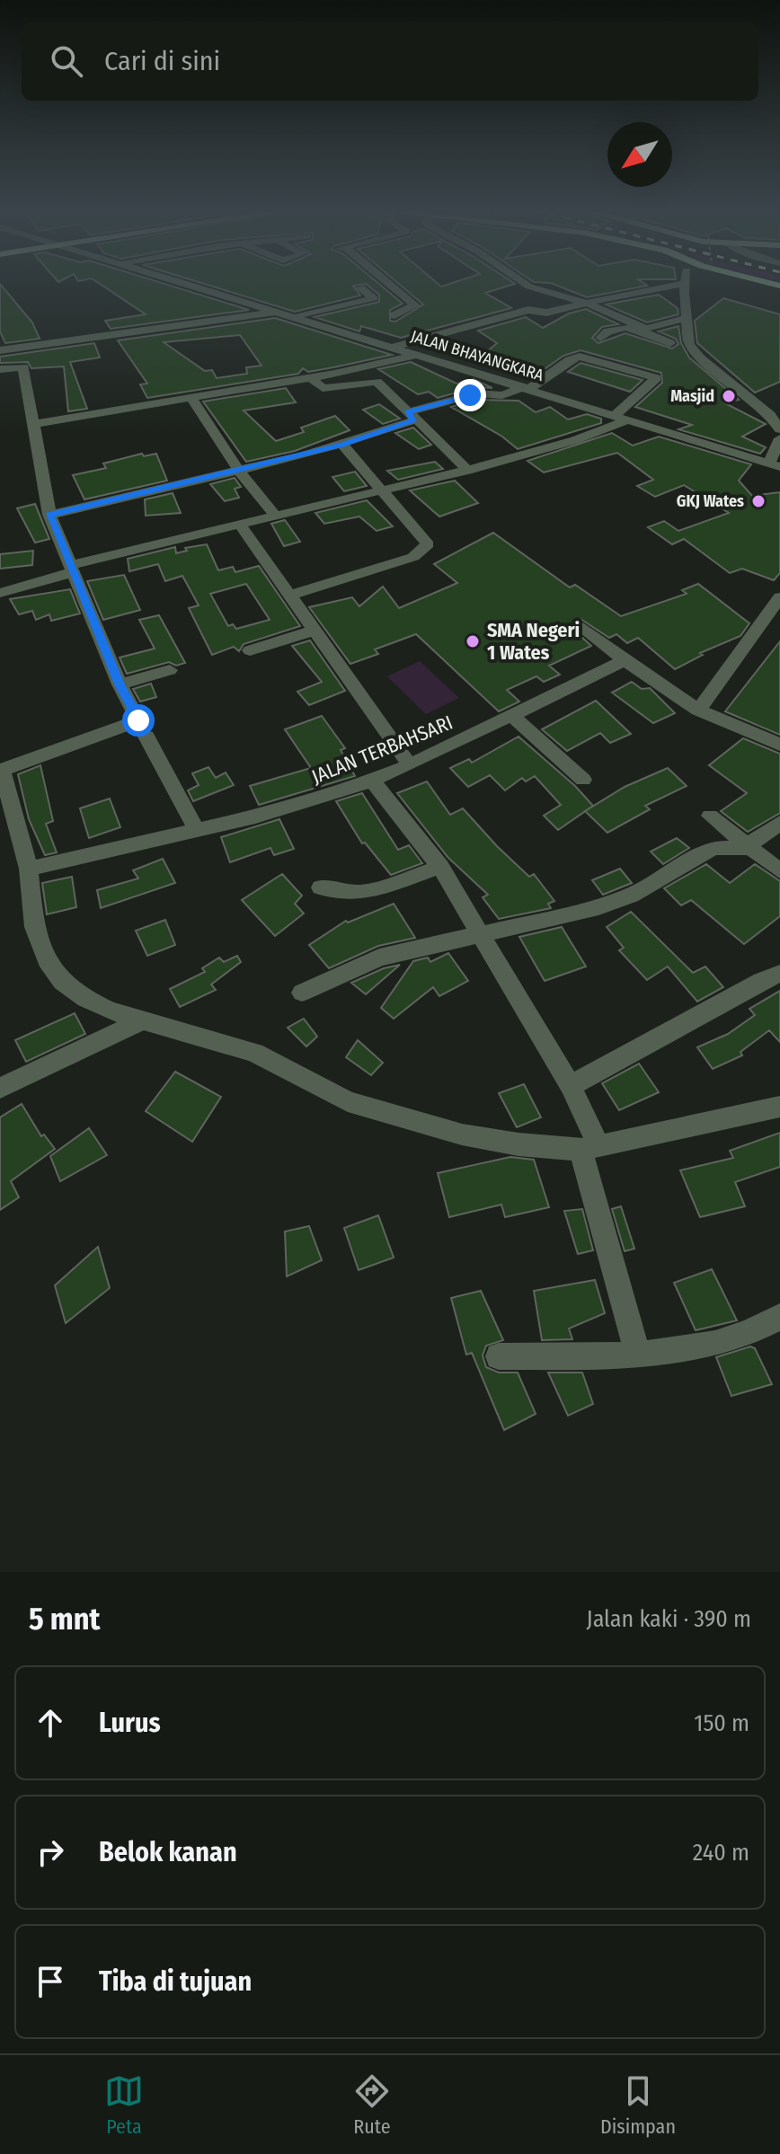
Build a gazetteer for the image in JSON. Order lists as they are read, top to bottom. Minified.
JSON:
{"streets":{"street":["JALAN BHAYANGKARA","JALAN TERBAHSARI"]},"places":["Masjid","GKJ Wates","SMA Negeri 1 Wates"],"north":"bottom left","page":{"search":"Cari di sini","heading":["5 mnt","Jalan kaki · 390 m"],"list":[["Lurus","150 m"],["Belok kanan","240 m"],"Tiba di tujuan"],"nav":["Peta","Rute","Disimpan"]}}
